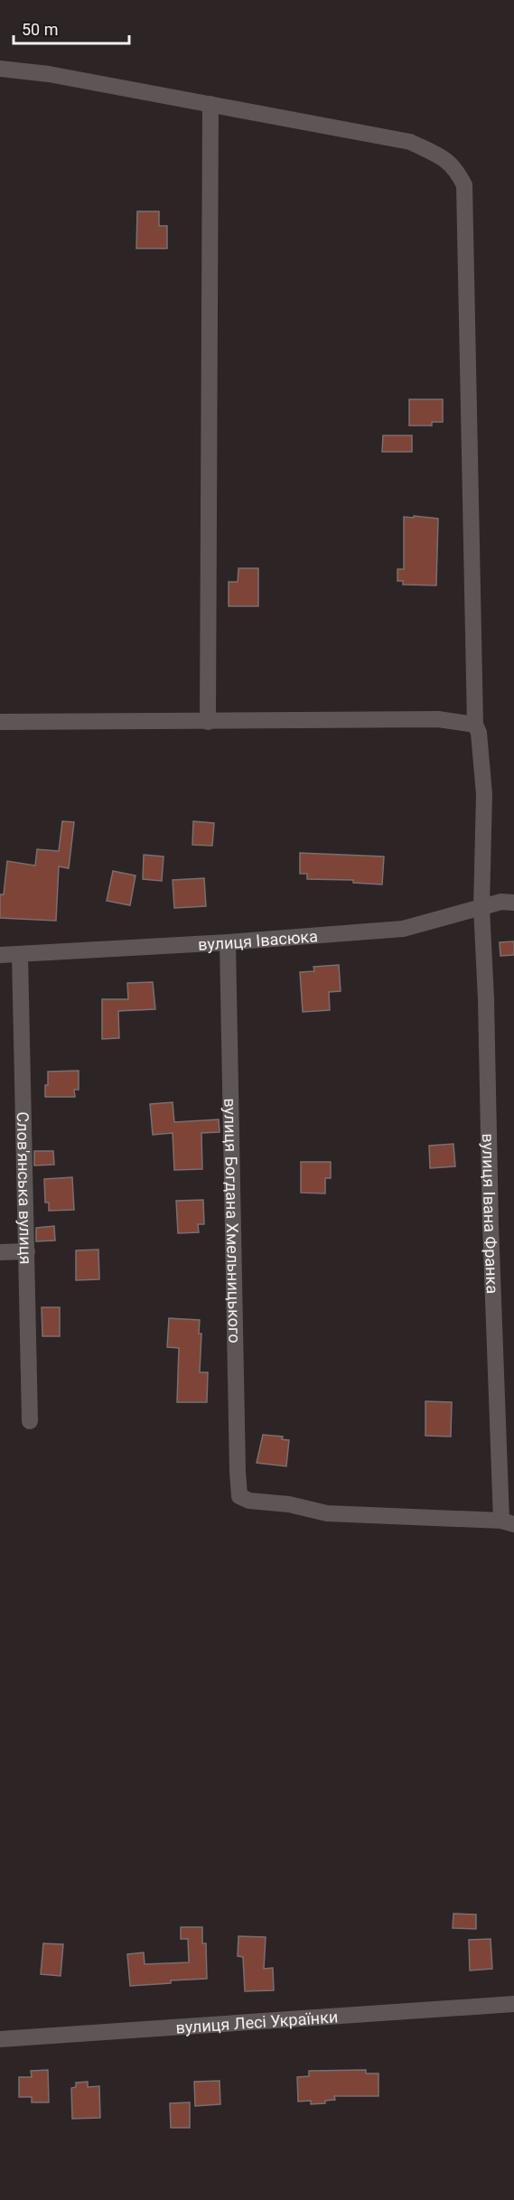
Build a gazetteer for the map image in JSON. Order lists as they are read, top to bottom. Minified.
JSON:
{"streets":{"street":["вулиця Івасюка","Слов'янська вулиця","вулиця Івана Франка","вулиця Богдана Хмельницького","вулиця Лесі Українки"]},"crossings":[["вулиця Івасюка","Слов'янська вулиця"],["вулиця Івасюка","вулиця Івана Франка"],["вулиця Івасюка","вулиця Богдана Хмельницького"],["вулиця Івана Франка","вулиця Богдана Хмельницького"]],"scale_bar":"50 m"}
